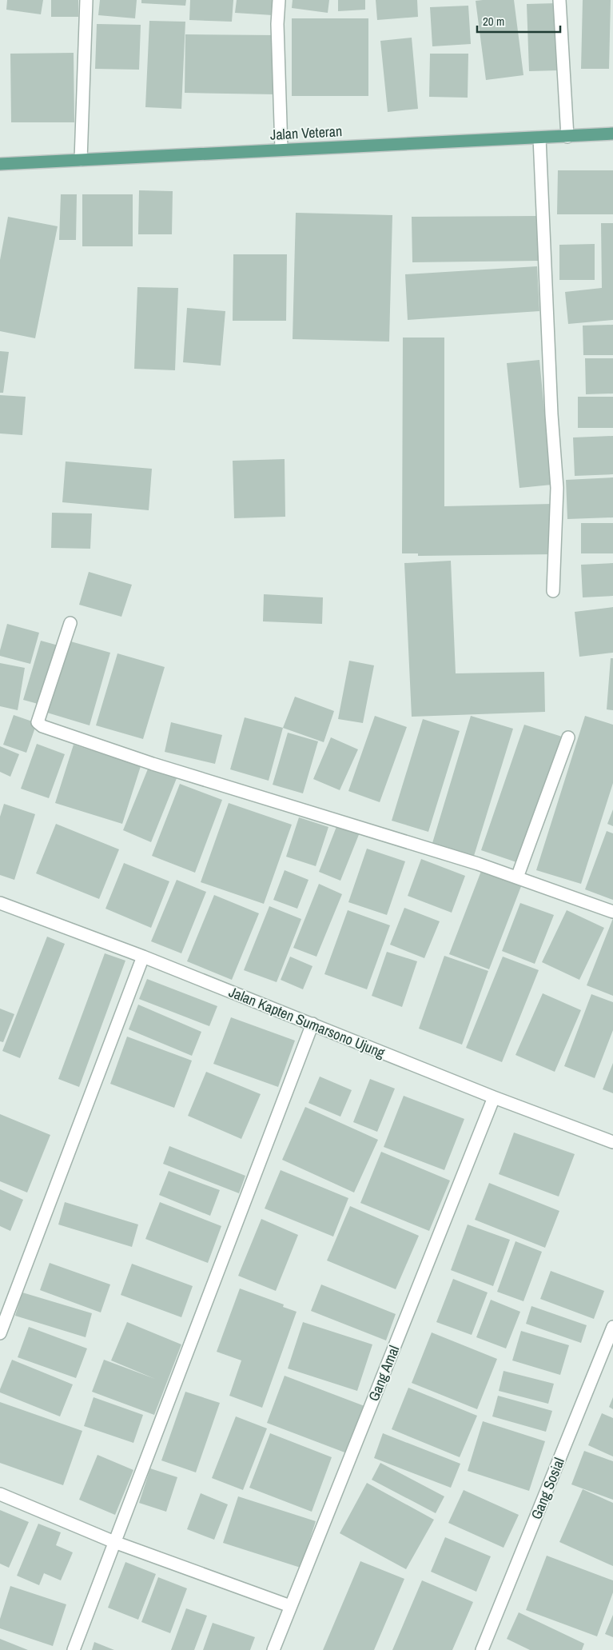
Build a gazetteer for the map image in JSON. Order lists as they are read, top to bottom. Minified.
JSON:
{"streets":{"main road":["Jalan Veteran"],"street":["Jalan Kapten Sumarsono Ujung","Gang Amal","Gang Sosial"]},"crossings":[["Jalan Kapten Sumarsono Ujung","Gang Amal"]],"scale_bar":"20 m"}
